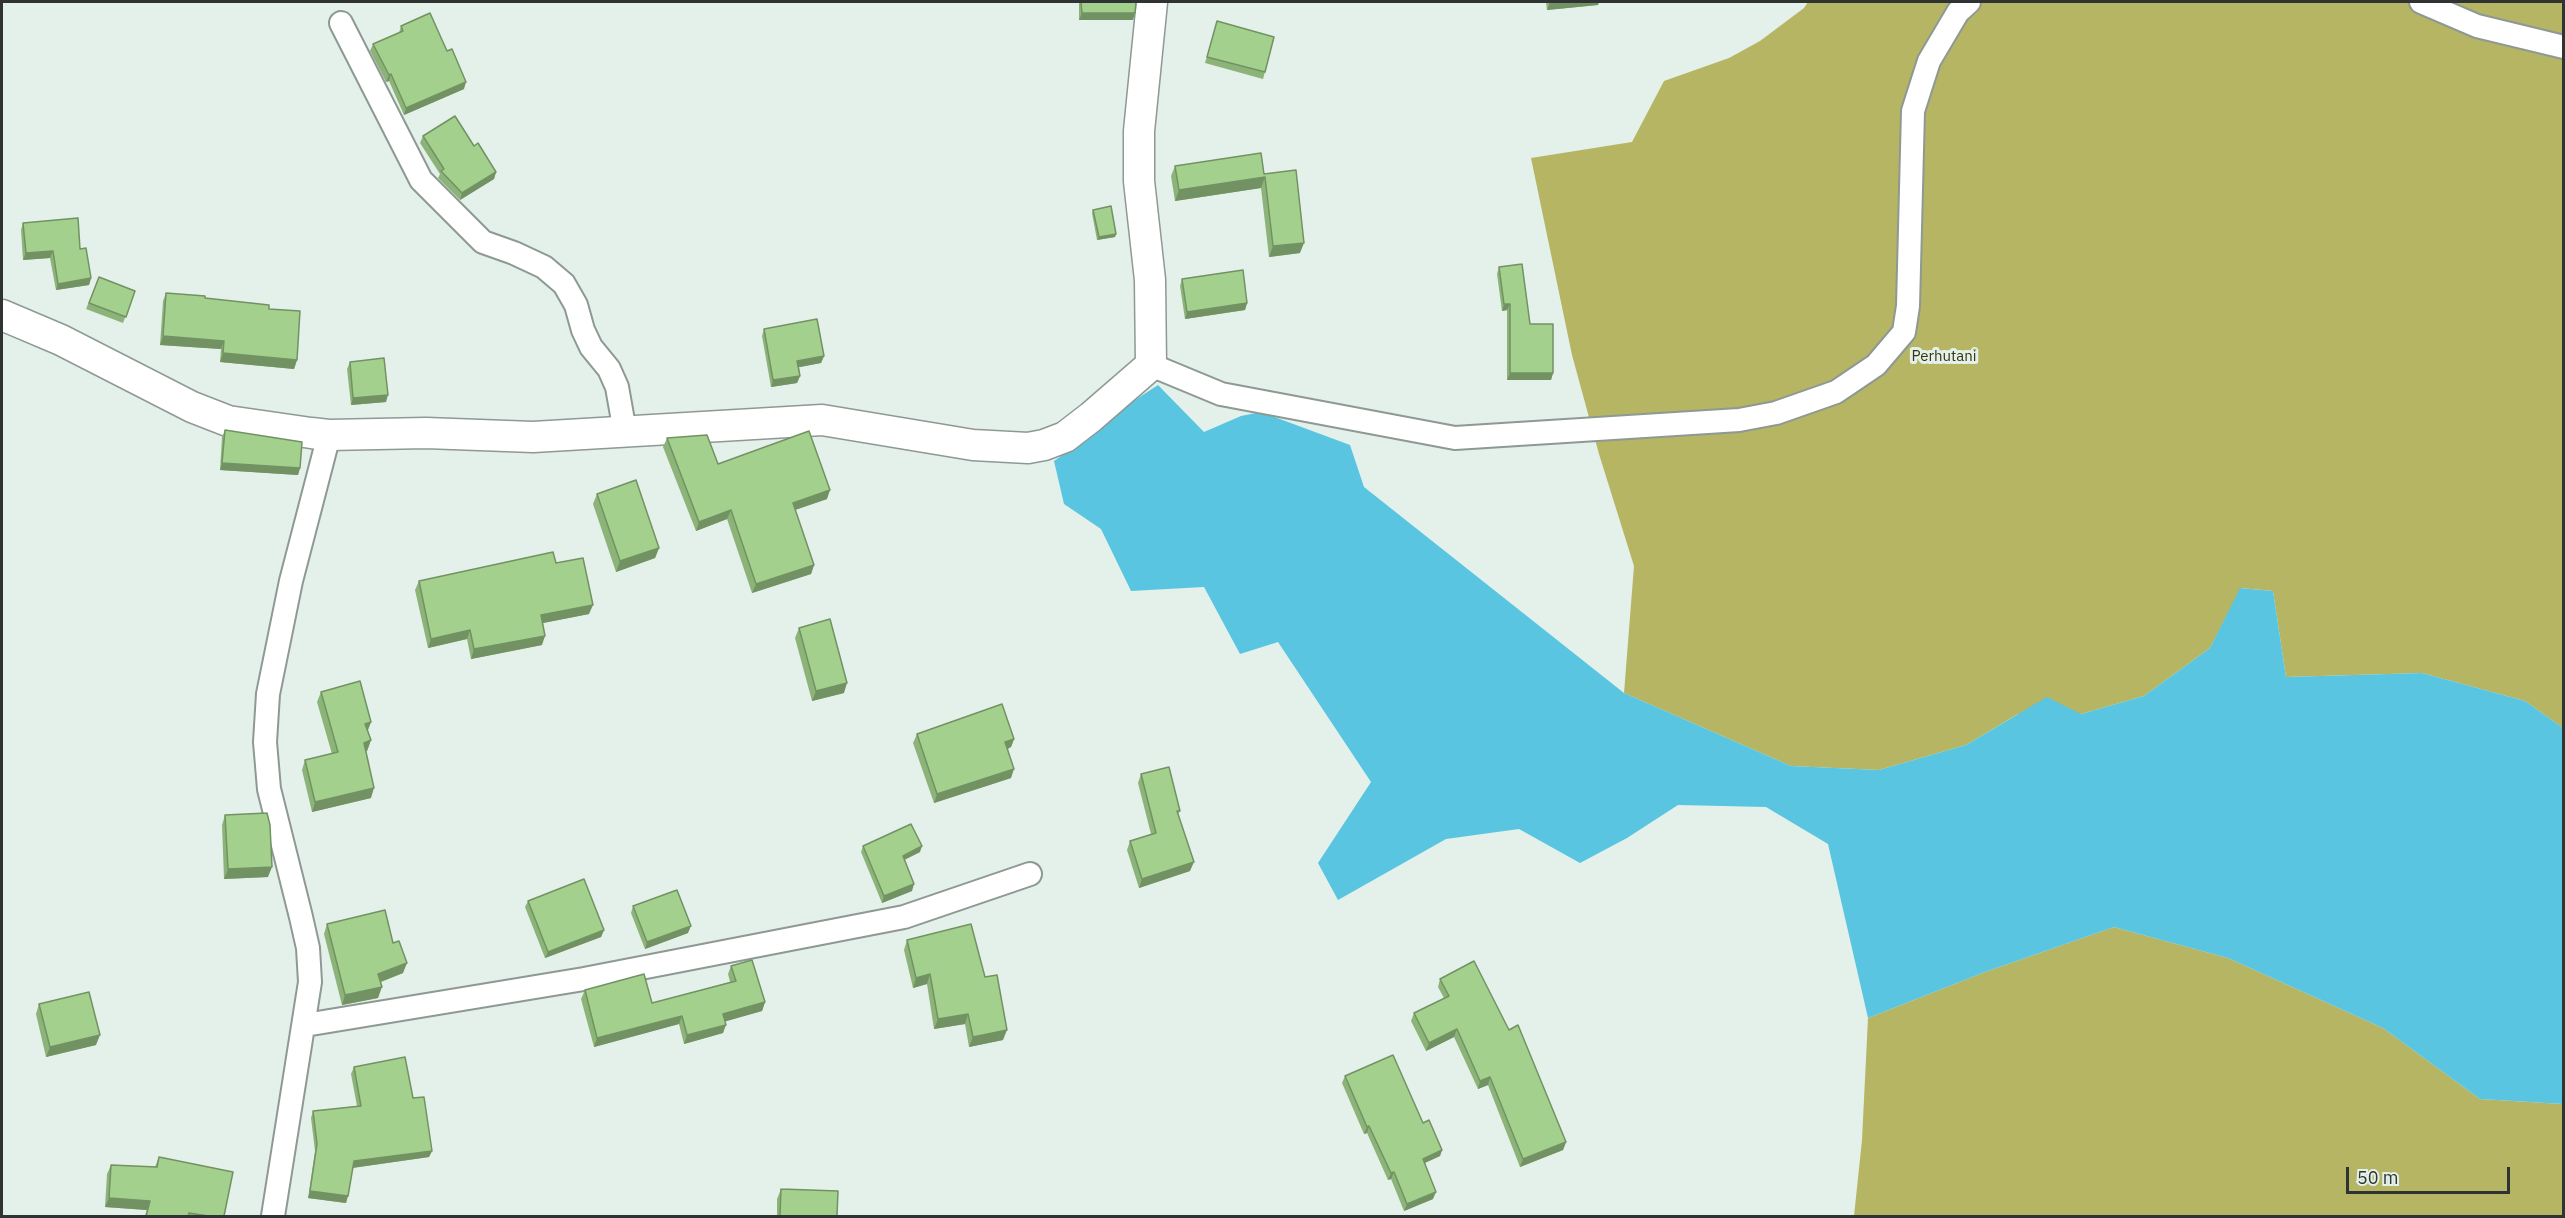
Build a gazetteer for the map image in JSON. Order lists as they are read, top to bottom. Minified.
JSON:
{"parks":["Perhutani"],"scale_bar":"50 m"}
